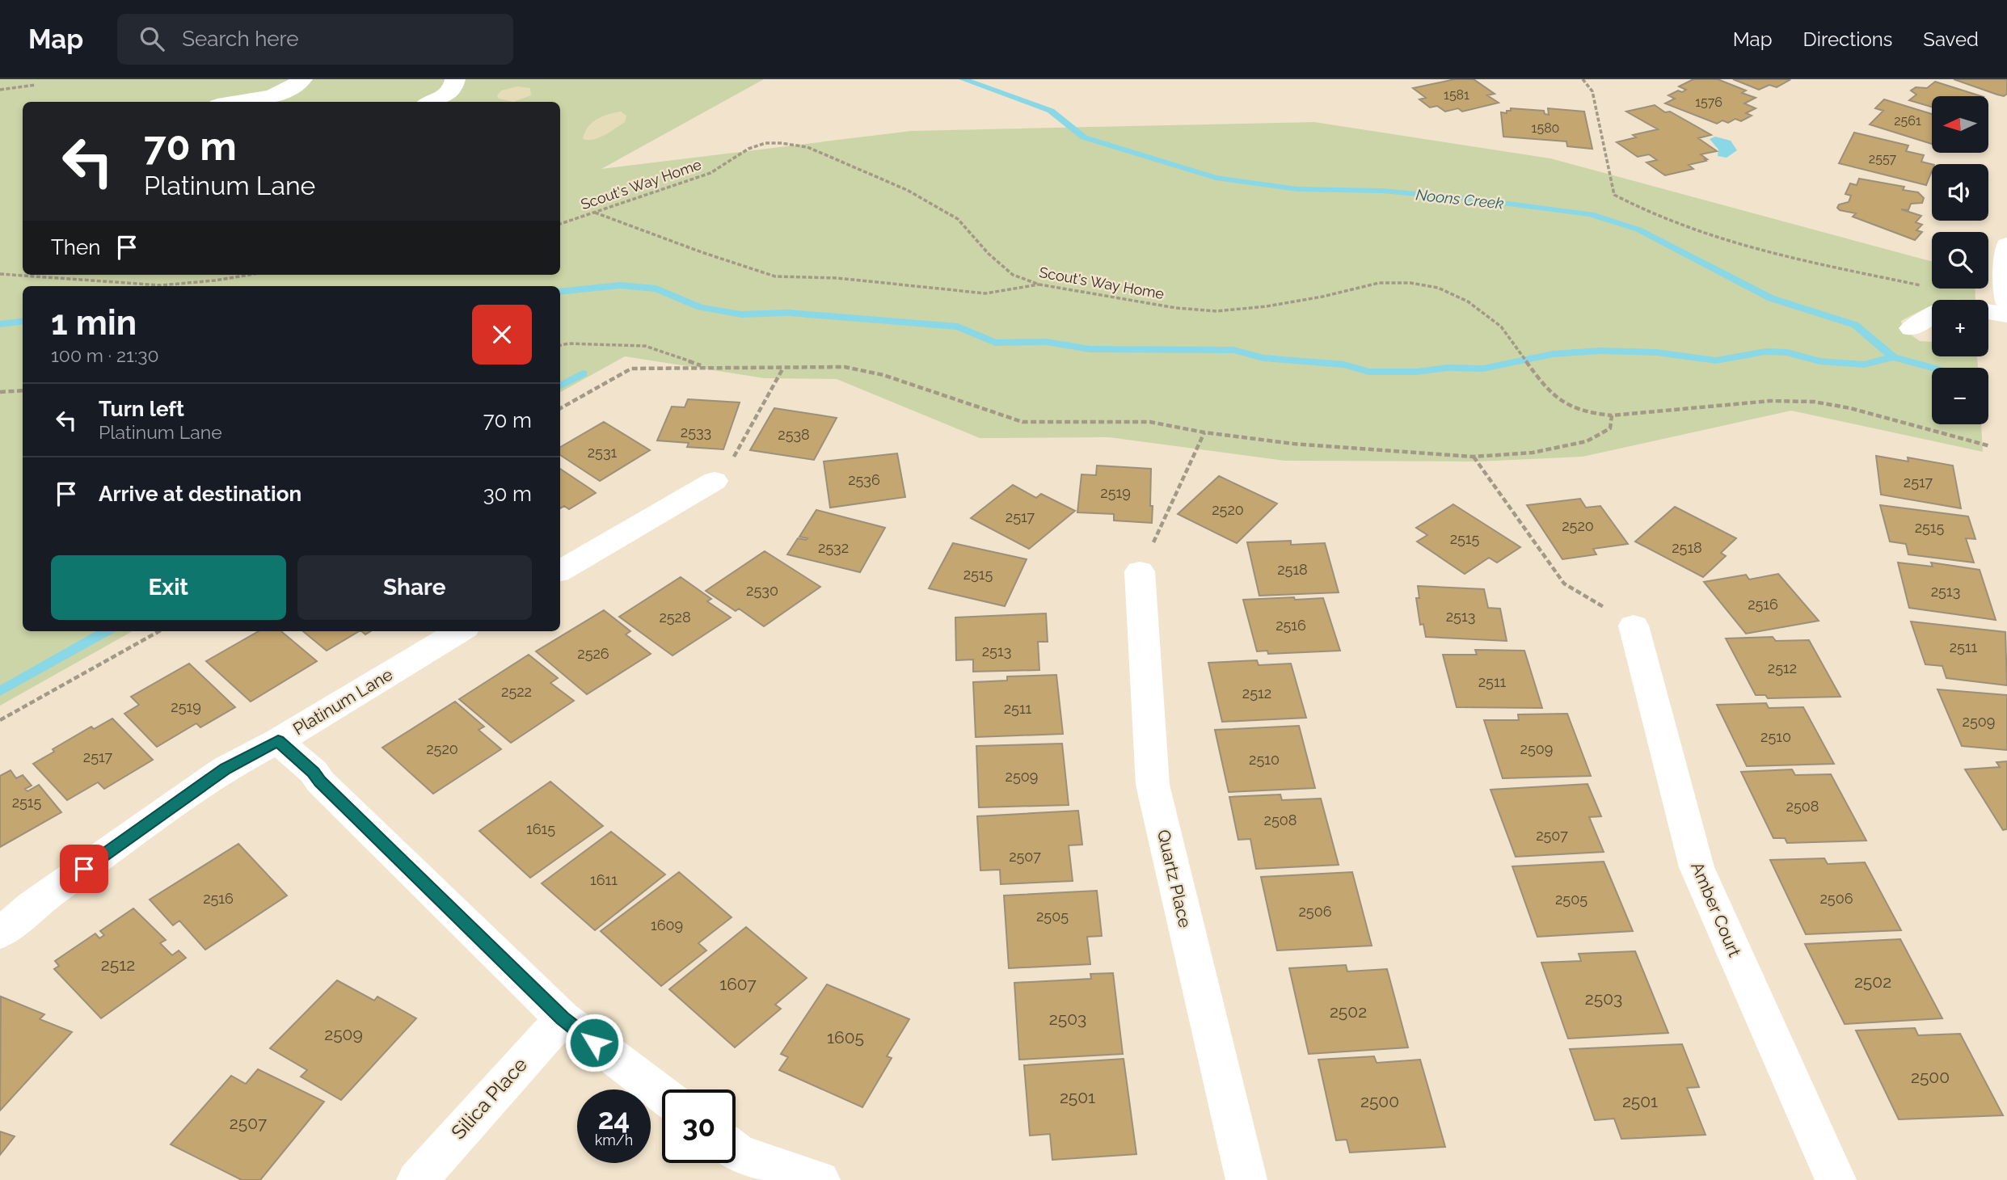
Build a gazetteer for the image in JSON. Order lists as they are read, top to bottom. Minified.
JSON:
{"streets":{"street":["Platinum Lane","Quartz Place","Amber Court","Silica Place"],"path":["Scout's Way Home"]},"water":["Noons Creek"],"house_numbers":["1581","1576","2561","1580","2557","2533","2538","2531","2536","2517","2519","2520","2517","2520","2515","2515","2532","2518","2518","2515","2530","2513","2516","2513","2528","2516","2511","2513","2526","2512","2511","2522","2512","2519","2511","2509","2510","2520","2509","2517","2510","2509","2515","2508","2508","1615","2507","2507","1611","2516","2506","2505","2506","2505","1609","2512","2502","1607","2503","2502","2503","2509","1605","2500","2501","2500","2501","2507"],"north":"left","page":{"header":"Map","search":"Search here","nav":["Map","Directions","Saved"],"map_buttons":["+","−"],"turn":["70 m","Platinum Lane"],"then":"Then","heading":["1 min","100 m · 21:30"],"list":[{"name":"Turn left","note":"Platinum Lane","value":"70 m"},{"name":"Arrive at destination","value":"30 m"}],"buttons":["Exit","Share"],"speed":"24 km/h","limit":"30"}}
